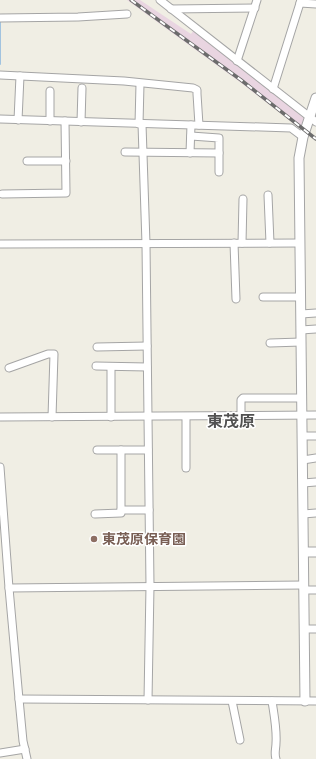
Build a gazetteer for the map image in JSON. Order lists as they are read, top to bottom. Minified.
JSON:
{"districts":["東茂原"],"places":["東茂原保育園"]}
